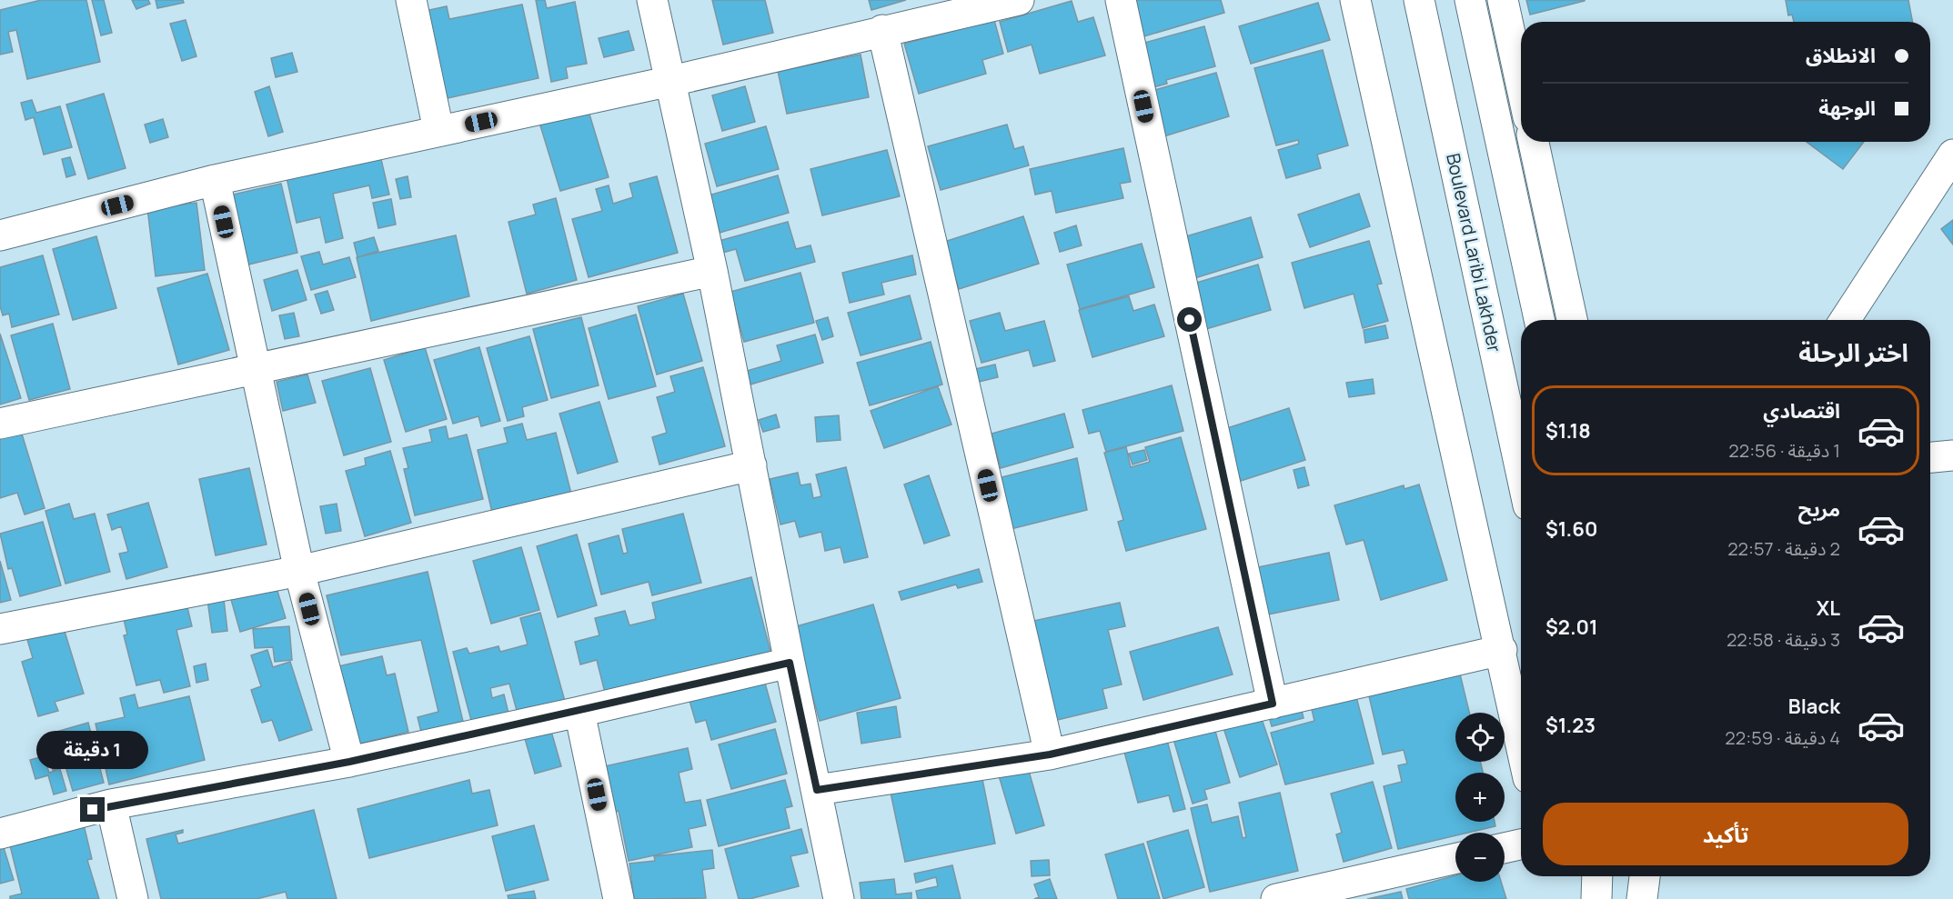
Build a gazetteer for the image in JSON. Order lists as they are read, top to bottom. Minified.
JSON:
{"streets":{"street":["Boulevard Laribi Lakhder"]},"page":{"banner":["الانطلاق","الوجهة"],"heading":"اختر الرحلة","list":[{"name":"اقتصادي","note":"1 دقيقة · 22:56","value":"$1.18"},{"name":"مريح","note":"2 دقيقة · 22:57","value":"$1.60"},{"name":"XL","note":"3 دقيقة · 22:58","value":"$2.01"},{"name":"Black","note":"4 دقيقة · 22:59","value":"$1.23"}],"map_buttons":["+","−"],"bubble":"1 دقيقة","buttons":"تأكيد"}}
